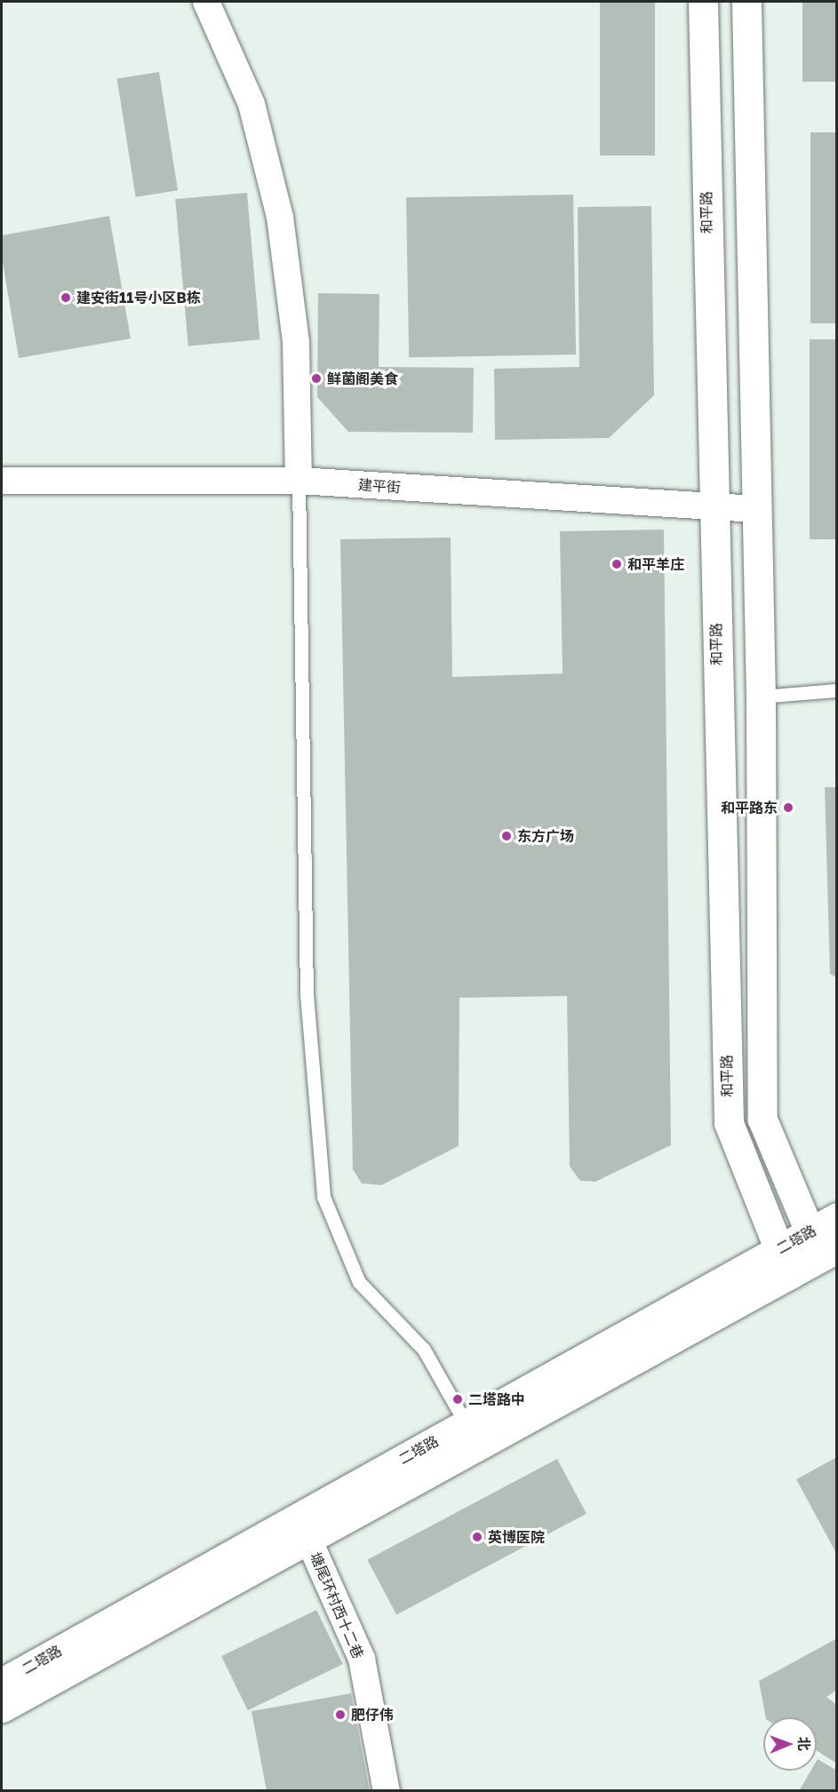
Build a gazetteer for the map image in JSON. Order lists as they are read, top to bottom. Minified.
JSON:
{"streets":{"main road":["和平路","二塔路"],"street":["建平街","塘尾环村西十二巷"]},"crossings":[["和平路","建平街"],["和平路","二塔路"],["二塔路","塘尾环村西十二巷"]],"places":["建安街11号小区B栋","鲜菌阁美食","和平羊庄","和平路东","东方广场","二塔路中","英博医院","肥仔伟"],"north":"right"}
